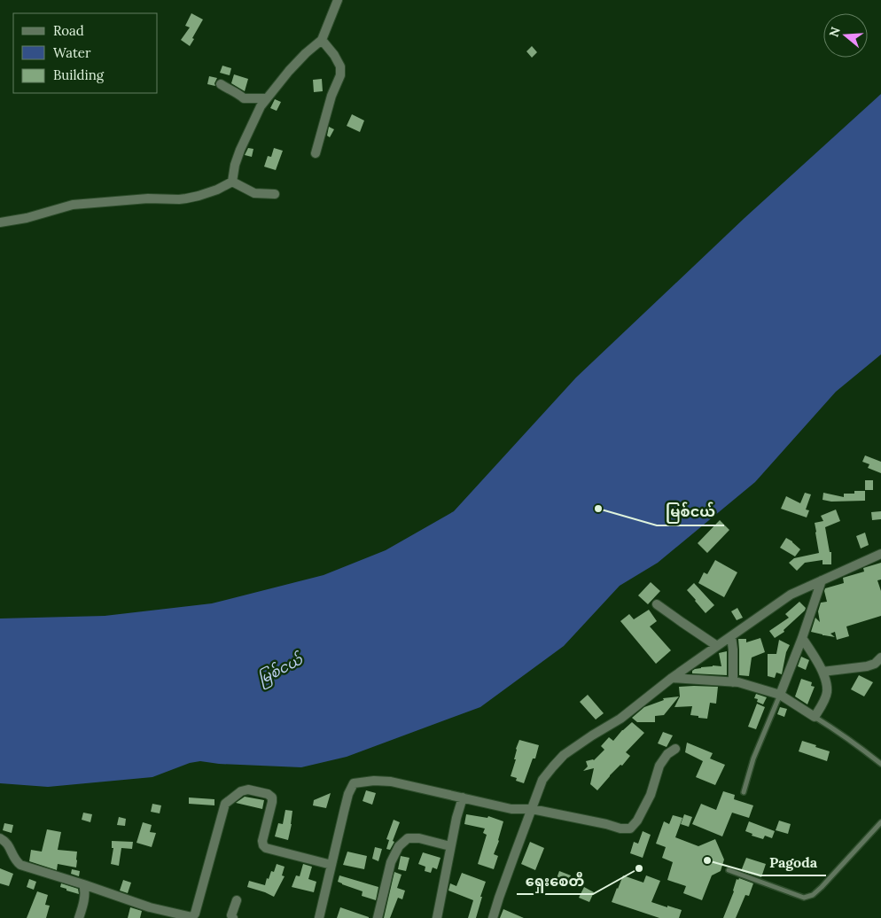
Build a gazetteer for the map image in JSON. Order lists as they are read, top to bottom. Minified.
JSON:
{"water":["မြစ်ငယ်"],"places":["မြစ်ငယ်","Pagoda","ရှေးစေတီ"],"legend":["Road","Water","Building"],"north":"left"}
